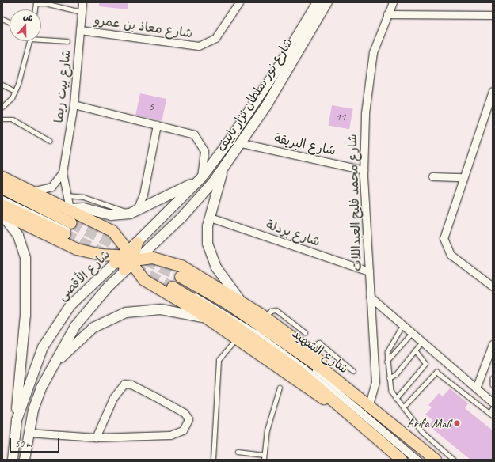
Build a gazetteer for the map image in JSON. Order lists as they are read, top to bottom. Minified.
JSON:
{"streets":{"highway":["شارع الشهيد"],"main road":["شارع نور سلطان نزار باييف","شارع الأقصى"],"street":["شارع معاذ بن عمرو","شارع بيت ريما","شارع البريقة","شارع محمد فليح العبداللات","شارع بردلة"]},"crossings":[["شارع معاذ بن عمرو","شارع بيت ريما"],["شارع نور سلطان نزار باييف","شارع البريقة"],["شارع نور سلطان نزار باييف","شارع الأقصى"],["شارع البريقة","شارع محمد فليح العبداللات"],["شارع محمد فليح العبداللات","شارع بردلة"],["شارع محمد فليح العبداللات","شارع الشهيد"]],"places":["Arifa Mall"],"house_numbers":["5","11"],"scale_bar":"50 m","north":"top"}
